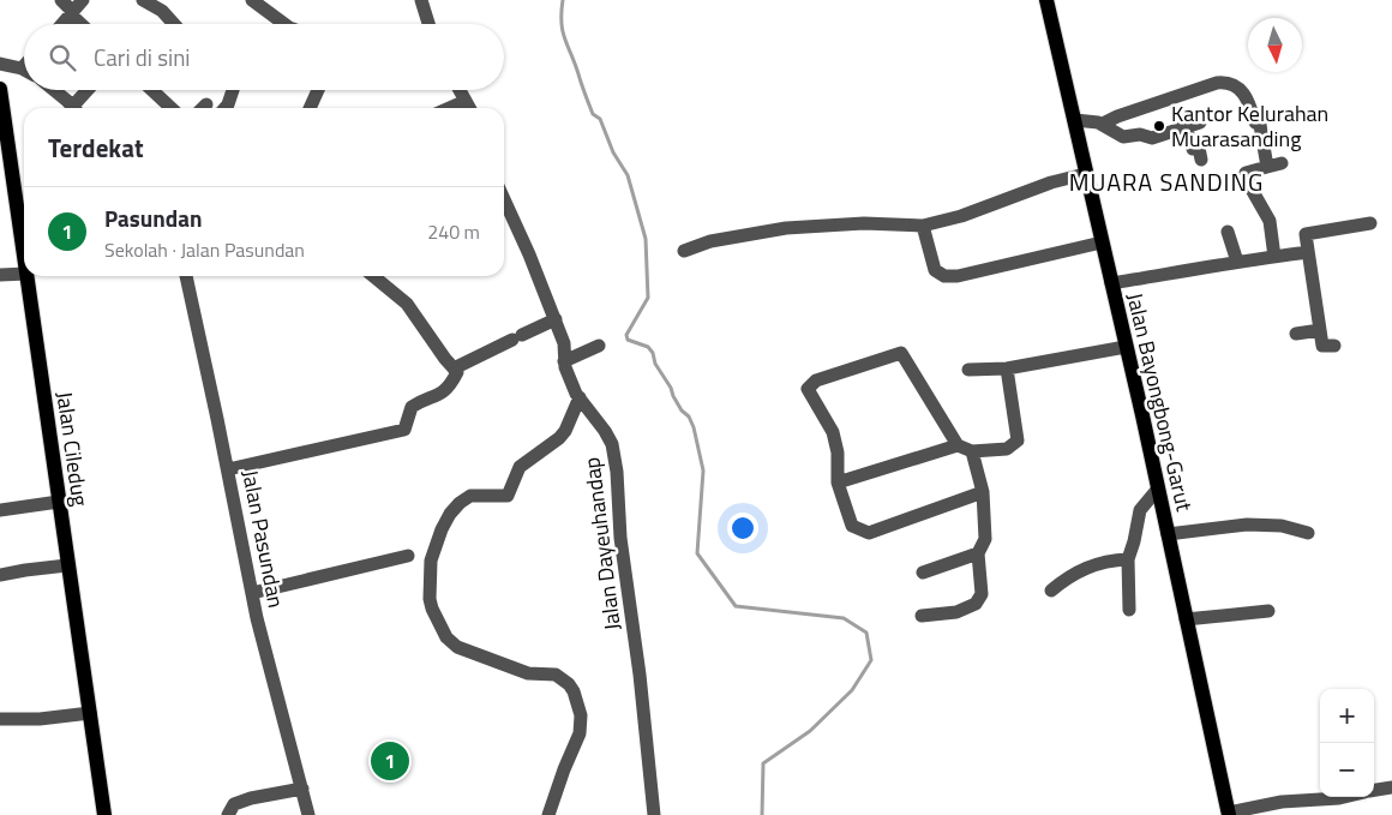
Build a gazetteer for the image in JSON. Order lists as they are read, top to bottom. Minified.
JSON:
{"streets":{"main road":["Jalan Bayongbong-Garut","Jalan Ciledug"],"street":["Jalan Pasundan","Jalan Dayeuhandap"]},"districts":["MUARA SANDING"],"places":["Kantor Kelurahan Muarasanding"],"north":"bottom","page":{"search":"Cari di sini","heading":"Terdekat","list":[{"mark":"1","name":"Pasundan","note":"Sekolah · Jalan Pasundan","value":"240 m"}],"map_buttons":["+","−"],"pins":"1"}}
